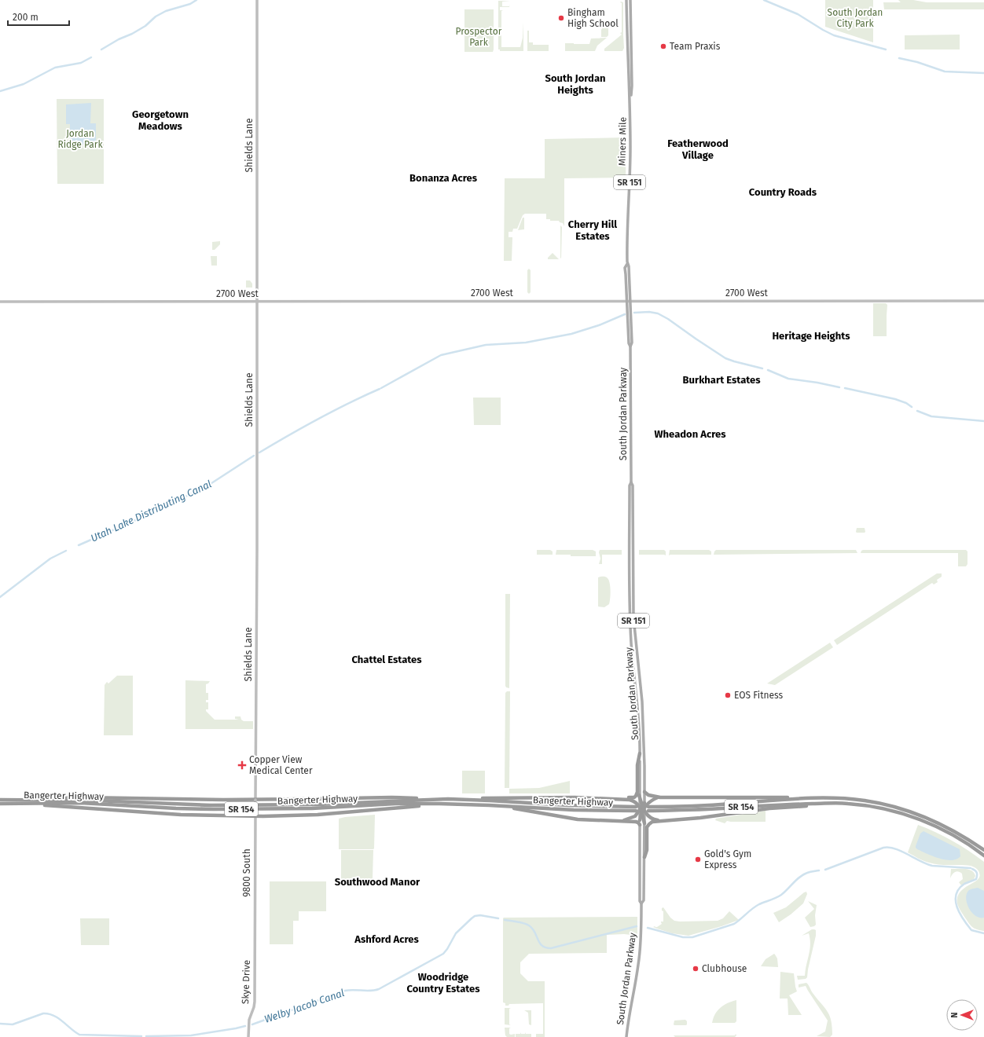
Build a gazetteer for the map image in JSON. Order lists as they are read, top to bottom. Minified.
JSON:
{"streets":{"highway":["Bangerter Highway","SR 154"],"main road":["Miners Mile","Shields Lane","SR 151","2700 West","South Jordan Parkway","9800 South","Skye Drive"]},"crossings":[["Miners Mile","SR 151"],["Shields Lane","2700 West"],["Shields Lane","9800 South"],["SR 151","2700 West"],["SR 151","South Jordan Parkway"],["2700 West","South Jordan Parkway"],["South Jordan Parkway","Bangerter Highway"],["9800 South","Skye Drive"]],"districts":["South Jordan Heights","Georgetown Meadows","Featherwood Village","Bonanza Acres","Country Roads","Cherry Hill Estates","Heritage Heights","Burkhart Estates","Wheadon Acres","Chattel Estates","Southwood Manor","Ashford Acres","Woodridge Country Estates"],"water":["Utah Lake Distributing Canal","Welby Jacob Canal"],"parks":["South Jordan City Park","Prospector Park","Jordan Ridge Park"],"places":{"other":["Bingham High School","Team Praxis","EOS Fitness","Gold's Gym Express","Clubhouse"],"health":["Copper View Medical Center"]},"scale_bar":"200 m","north":"left"}
